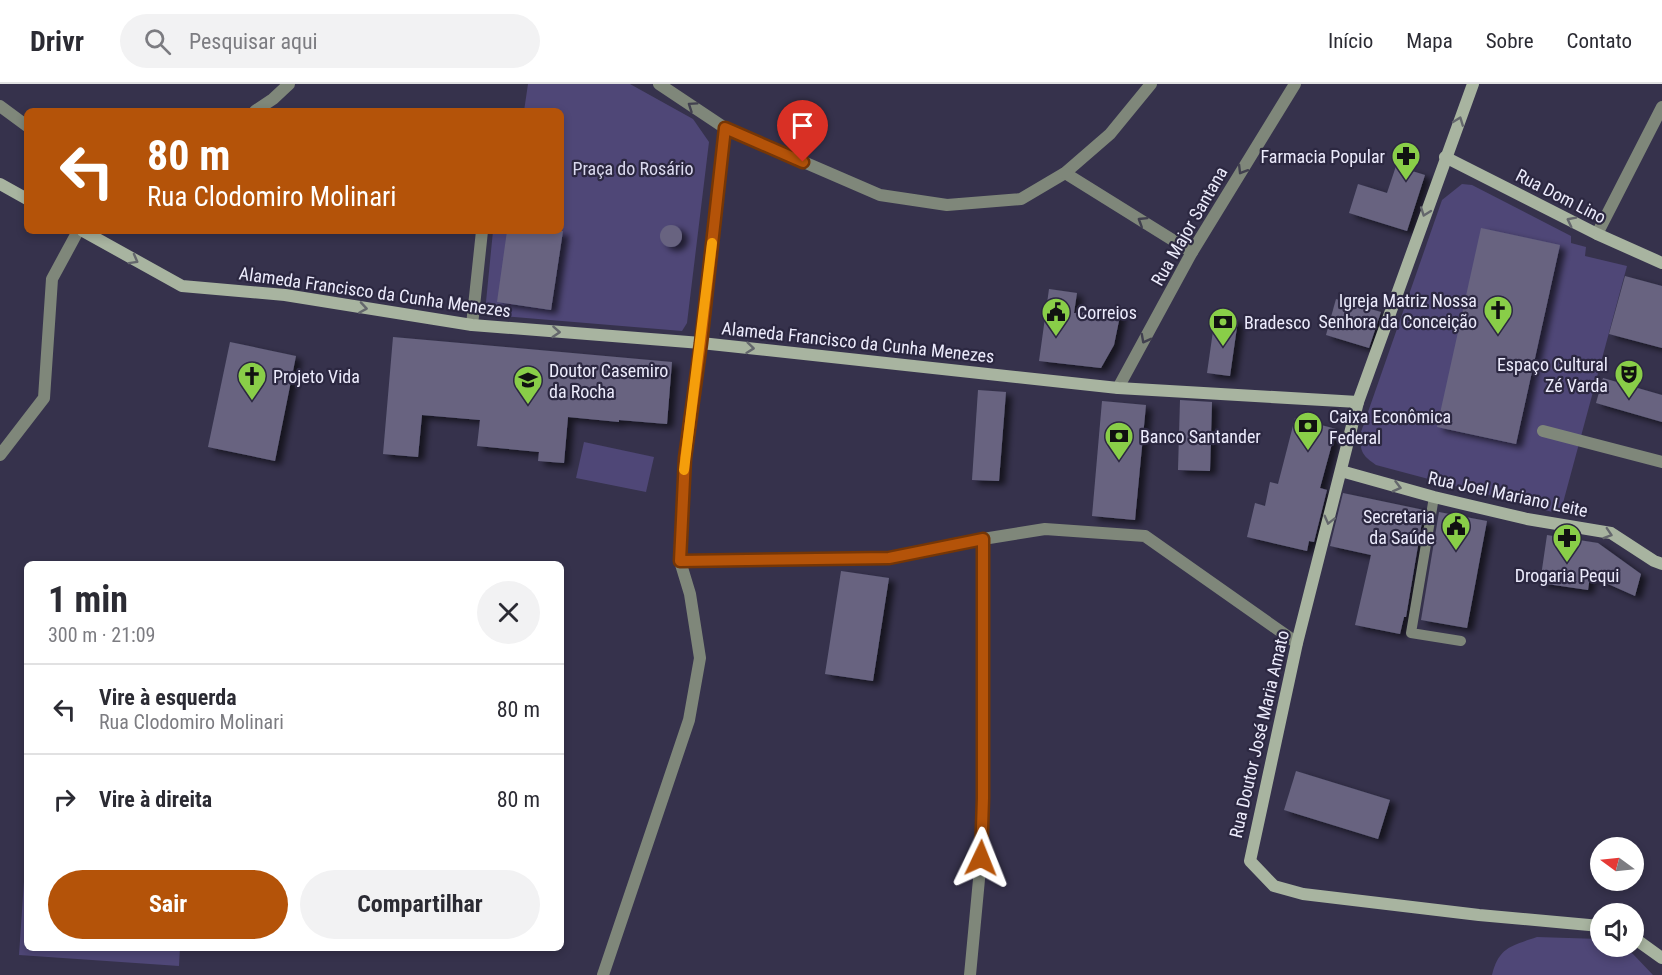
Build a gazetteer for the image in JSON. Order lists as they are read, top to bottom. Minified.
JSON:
{"streets":{"street":["Rua Dom Lino","Rua Major Santana","Alameda Francisco da Cunha Menezes","Rua Joel Mariano Leite","Rua Doutor José Maria Amato"]},"crossings":[["Rua Dom Lino","Rua Doutor José Maria Amato"],["Rua Major Santana","Alameda Francisco da Cunha Menezes"],["Alameda Francisco da Cunha Menezes","Rua Doutor José Maria Amato"],["Rua Joel Mariano Leite","Rua Doutor José Maria Amato"]],"one_way":["Rua Dom Lino","Rua Major Santana","Alameda Francisco da Cunha Menezes"],"parks":["Praça do Rosário"],"places":{"pharmacy":["Farmacia Popular","Drogaria Pequi"],"church":["Igreja Matriz Nossa Senhora da Conceição","Projeto Vida"],"public building":["Correios","Secretaria da Saúde"],"bank":["Bradesco","Caixa Econômica Federal","Banco Santander"],"theatre":["Espaço Cultural Zé Varda"],"school or university":["Doutor Casemiro da Rocha"]},"north":"left","page":{"header":"Drivr","search":"Pesquisar aqui","nav":["Início","Mapa","Sobre","Contato"],"turn":["80 m","Rua Clodomiro Molinari"],"heading":["1 min","300 m · 21:09"],"list":[{"name":"Vire à esquerda","note":"Rua Clodomiro Molinari","value":"80 m"},{"name":"Vire à direita","value":"80 m"}],"buttons":["Sair","Compartilhar"]}}
